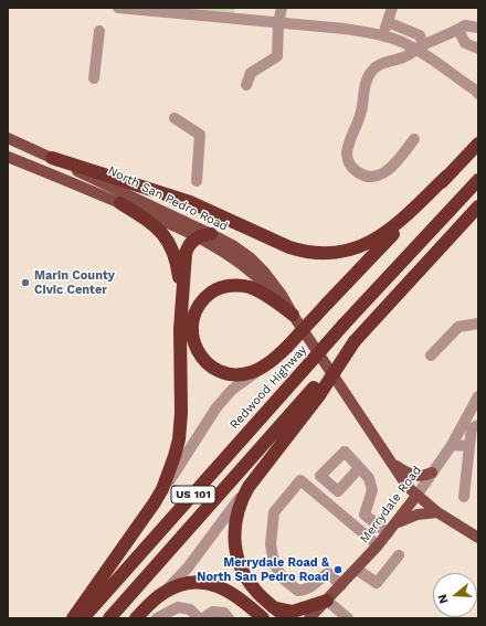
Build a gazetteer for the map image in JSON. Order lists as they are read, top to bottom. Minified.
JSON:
{"streets":{"highway":["Redwood Highway","US 101"],"main road":["North San Pedro Road","Merrydale Road"]},"crossings":[["North San Pedro Road","Merrydale Road"]],"places":["Marin County Civic Center","Merrydale Road & North San Pedro Road"],"north":"left"}
